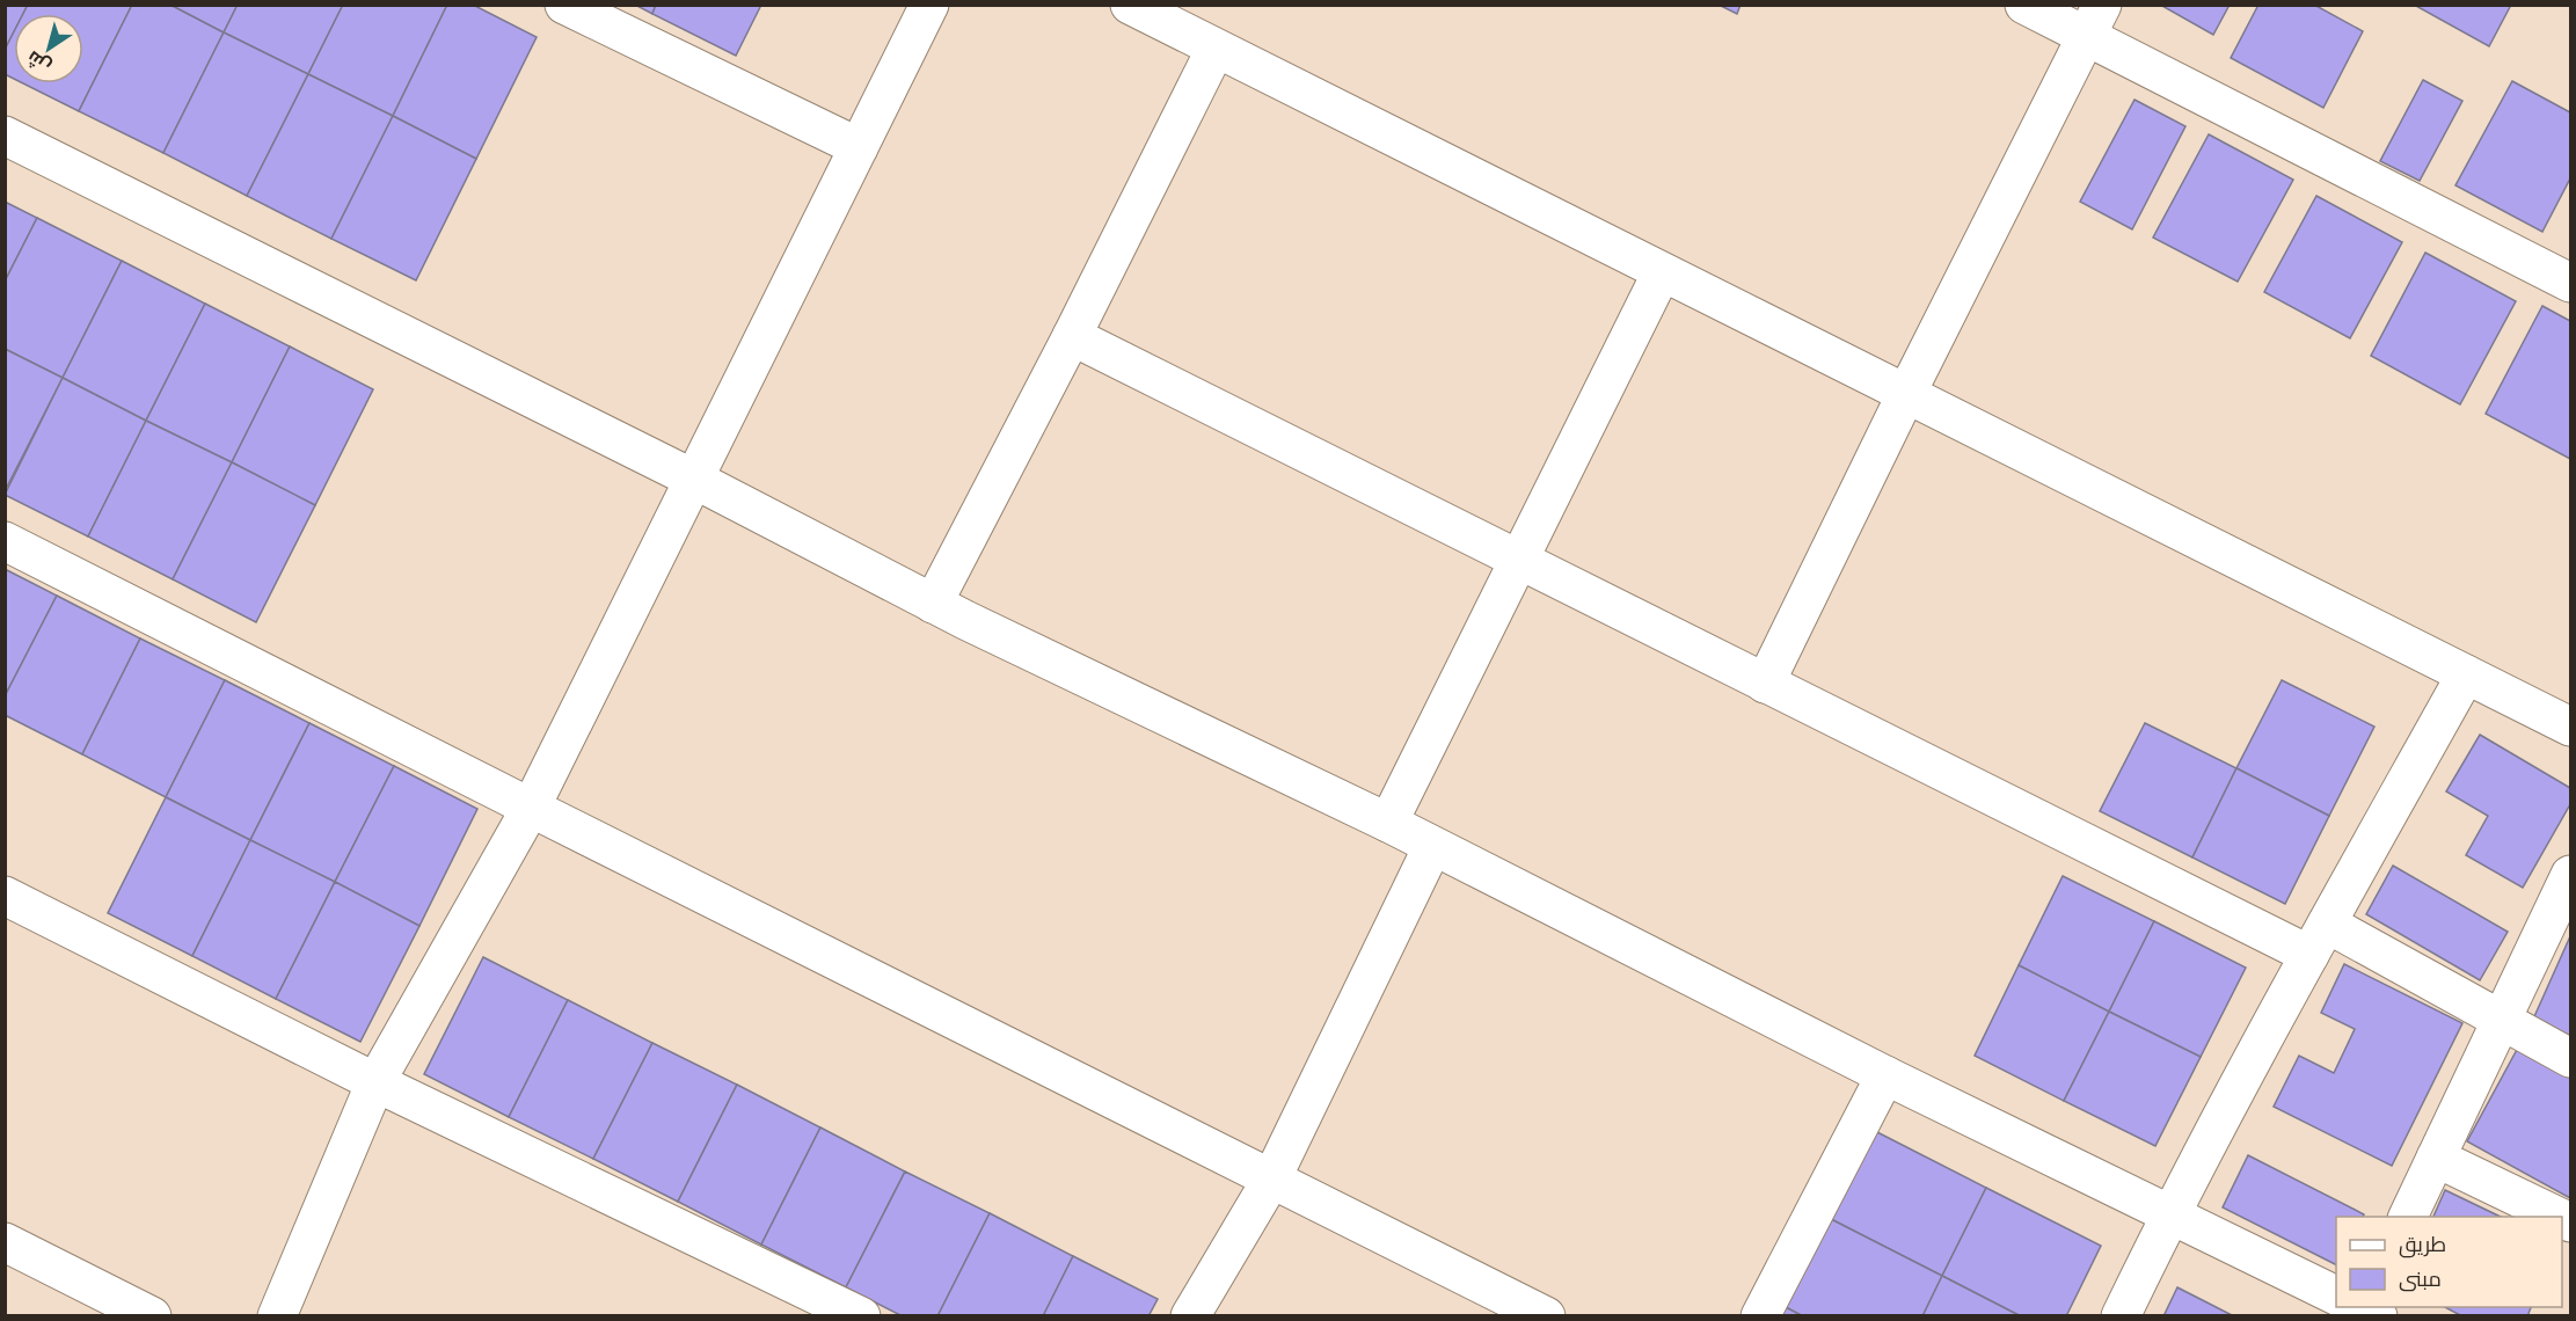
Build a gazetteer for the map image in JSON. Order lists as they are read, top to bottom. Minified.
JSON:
{"legend":["طريق","مبنى"],"north":"bottom left"}
